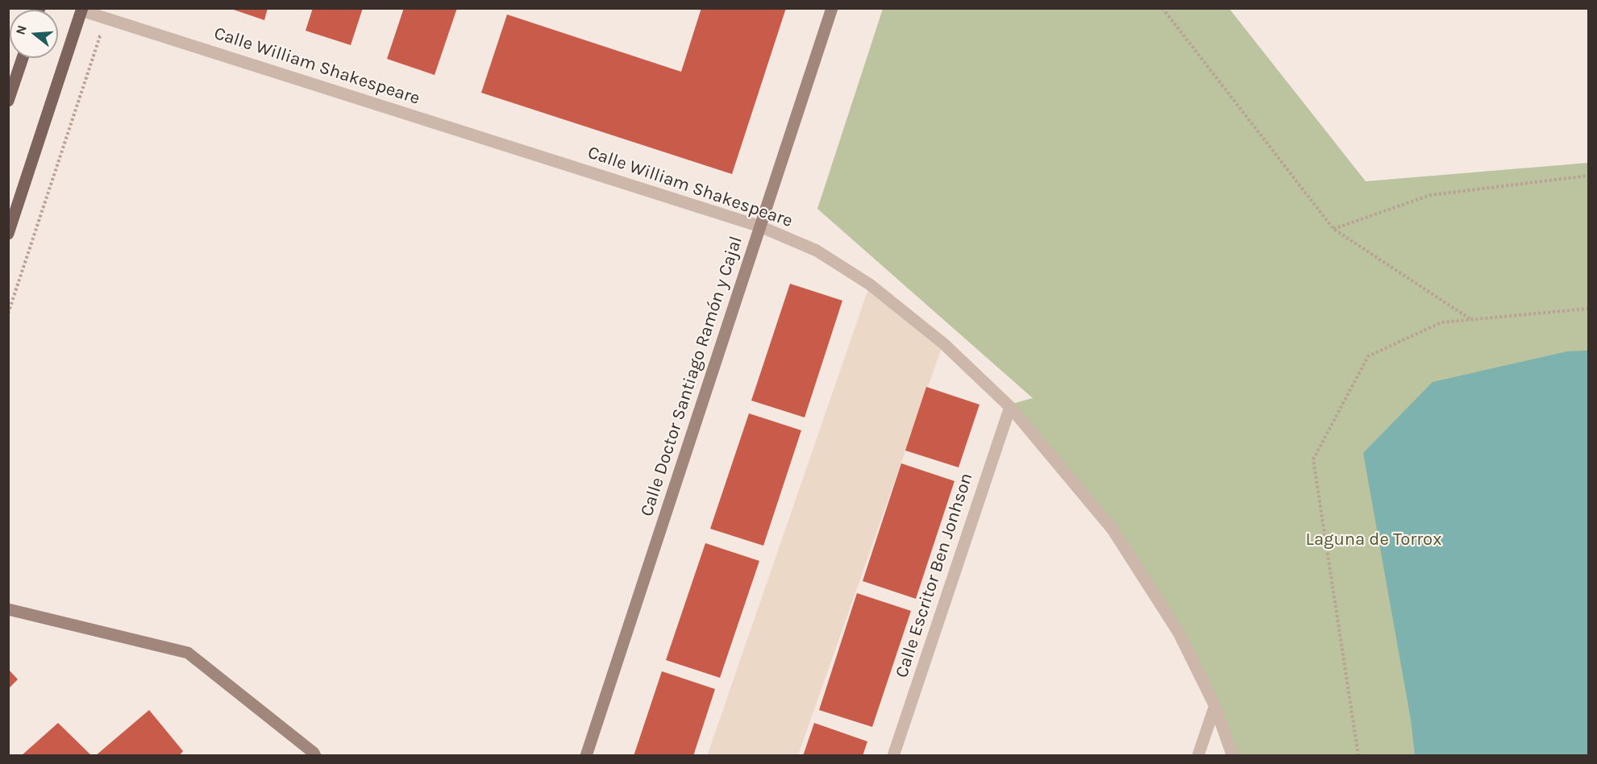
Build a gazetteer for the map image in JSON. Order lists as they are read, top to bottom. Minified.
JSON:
{"streets":{"street":["Calle William Shakespeare","Calle Doctor Santiago Ramón y Cajal","Calle Escritor Ben Jonhson"]},"crossings":[["Calle William Shakespeare","Calle Doctor Santiago Ramón y Cajal"],["Calle William Shakespeare","Calle Escritor Ben Jonhson"]],"parks":["Laguna de Torrox"],"north":"left"}
